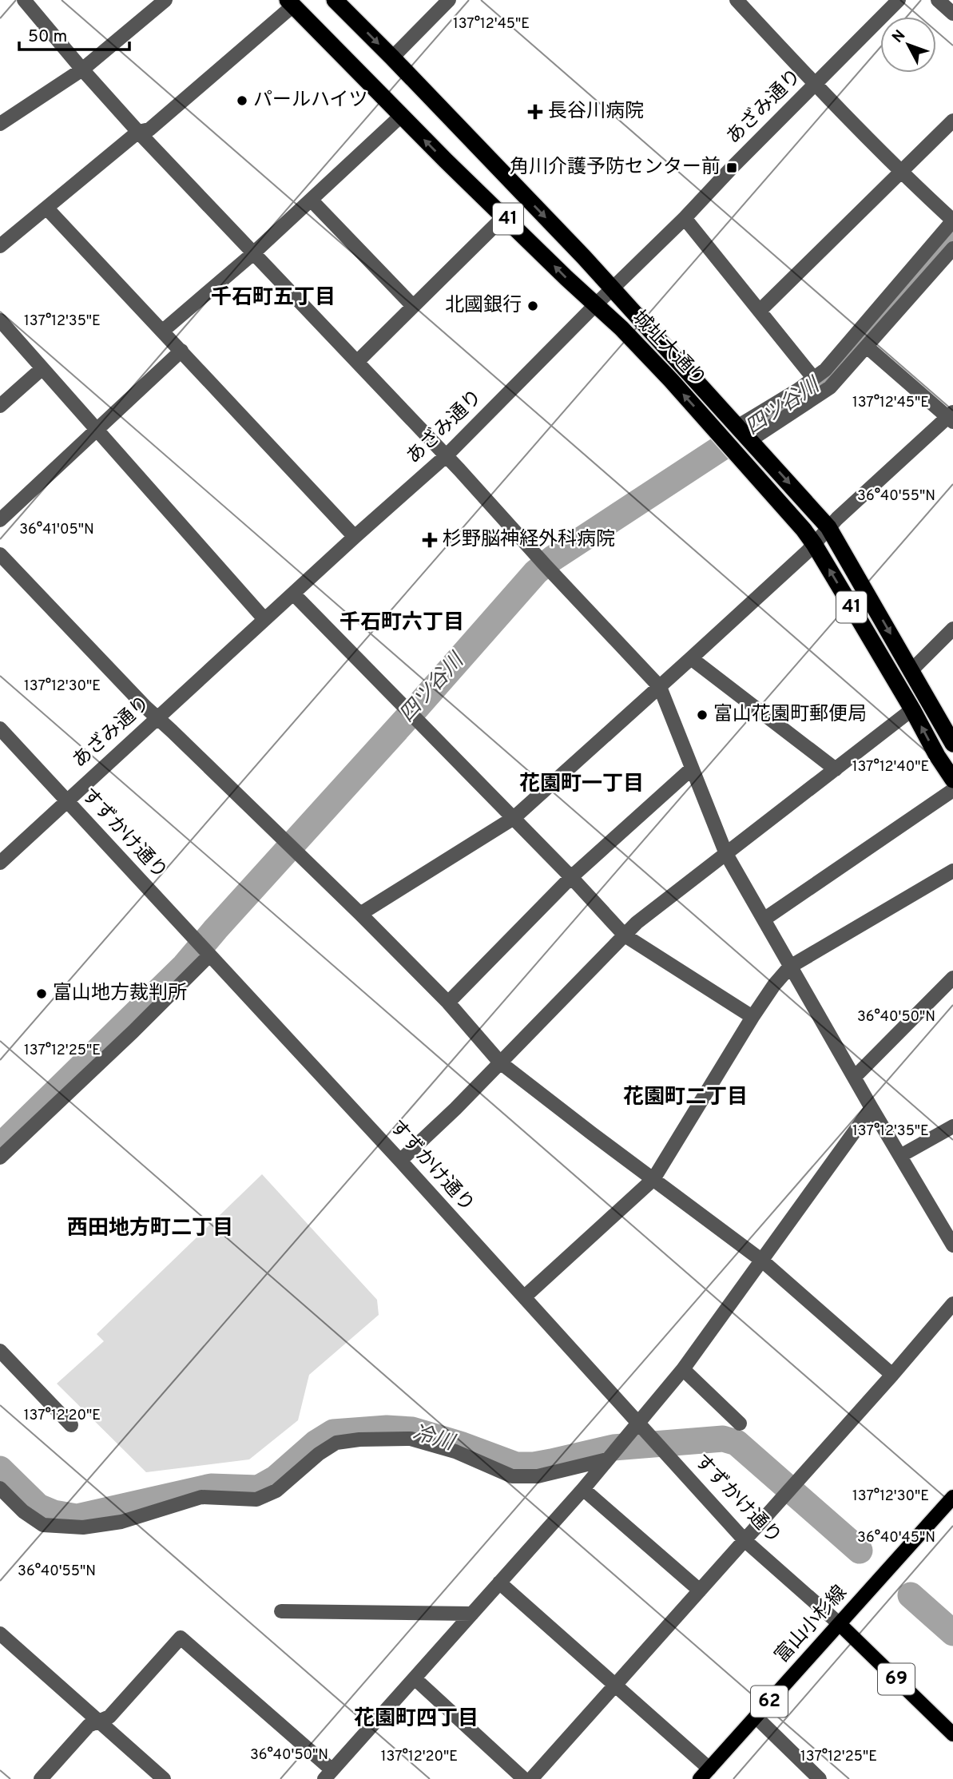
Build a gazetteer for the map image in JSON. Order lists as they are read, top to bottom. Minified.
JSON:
{"streets":{"highway":["41","城址大通り"],"main road":["富山小杉線","69","62"],"street":["あざみ通り","すずかけ通り"]},"crossings":[["あざみ通り","城址大通り"],["あざみ通り","すずかけ通り"],["すずかけ通り","富山小杉線"],["すずかけ通り","69"],["富山小杉線","69"]],"districts":["千石町五丁目","千石町六丁目","花園町一丁目","花園町二丁目","西田地方町二丁目","花園町四丁目"],"water":["四ツ谷川","冷川"],"places":{"other":["パールハイツ","北國銀行","富山花園町郵便局","富山地方裁判所"],"health":["長谷川病院","杉野脳神経外科病院"],"transit":["角川介護予防センター前"]},"scale_bar":"50 m","north":"top left","coordinates":["137°12'45\"E","137°12'35\"E","36°40'55\"N","36°41'05\"N","137°12'30\"E","137°12'40\"E","36°40'50\"N","137°12'25\"E","137°12'20\"E","36°40'45\"N"]}
